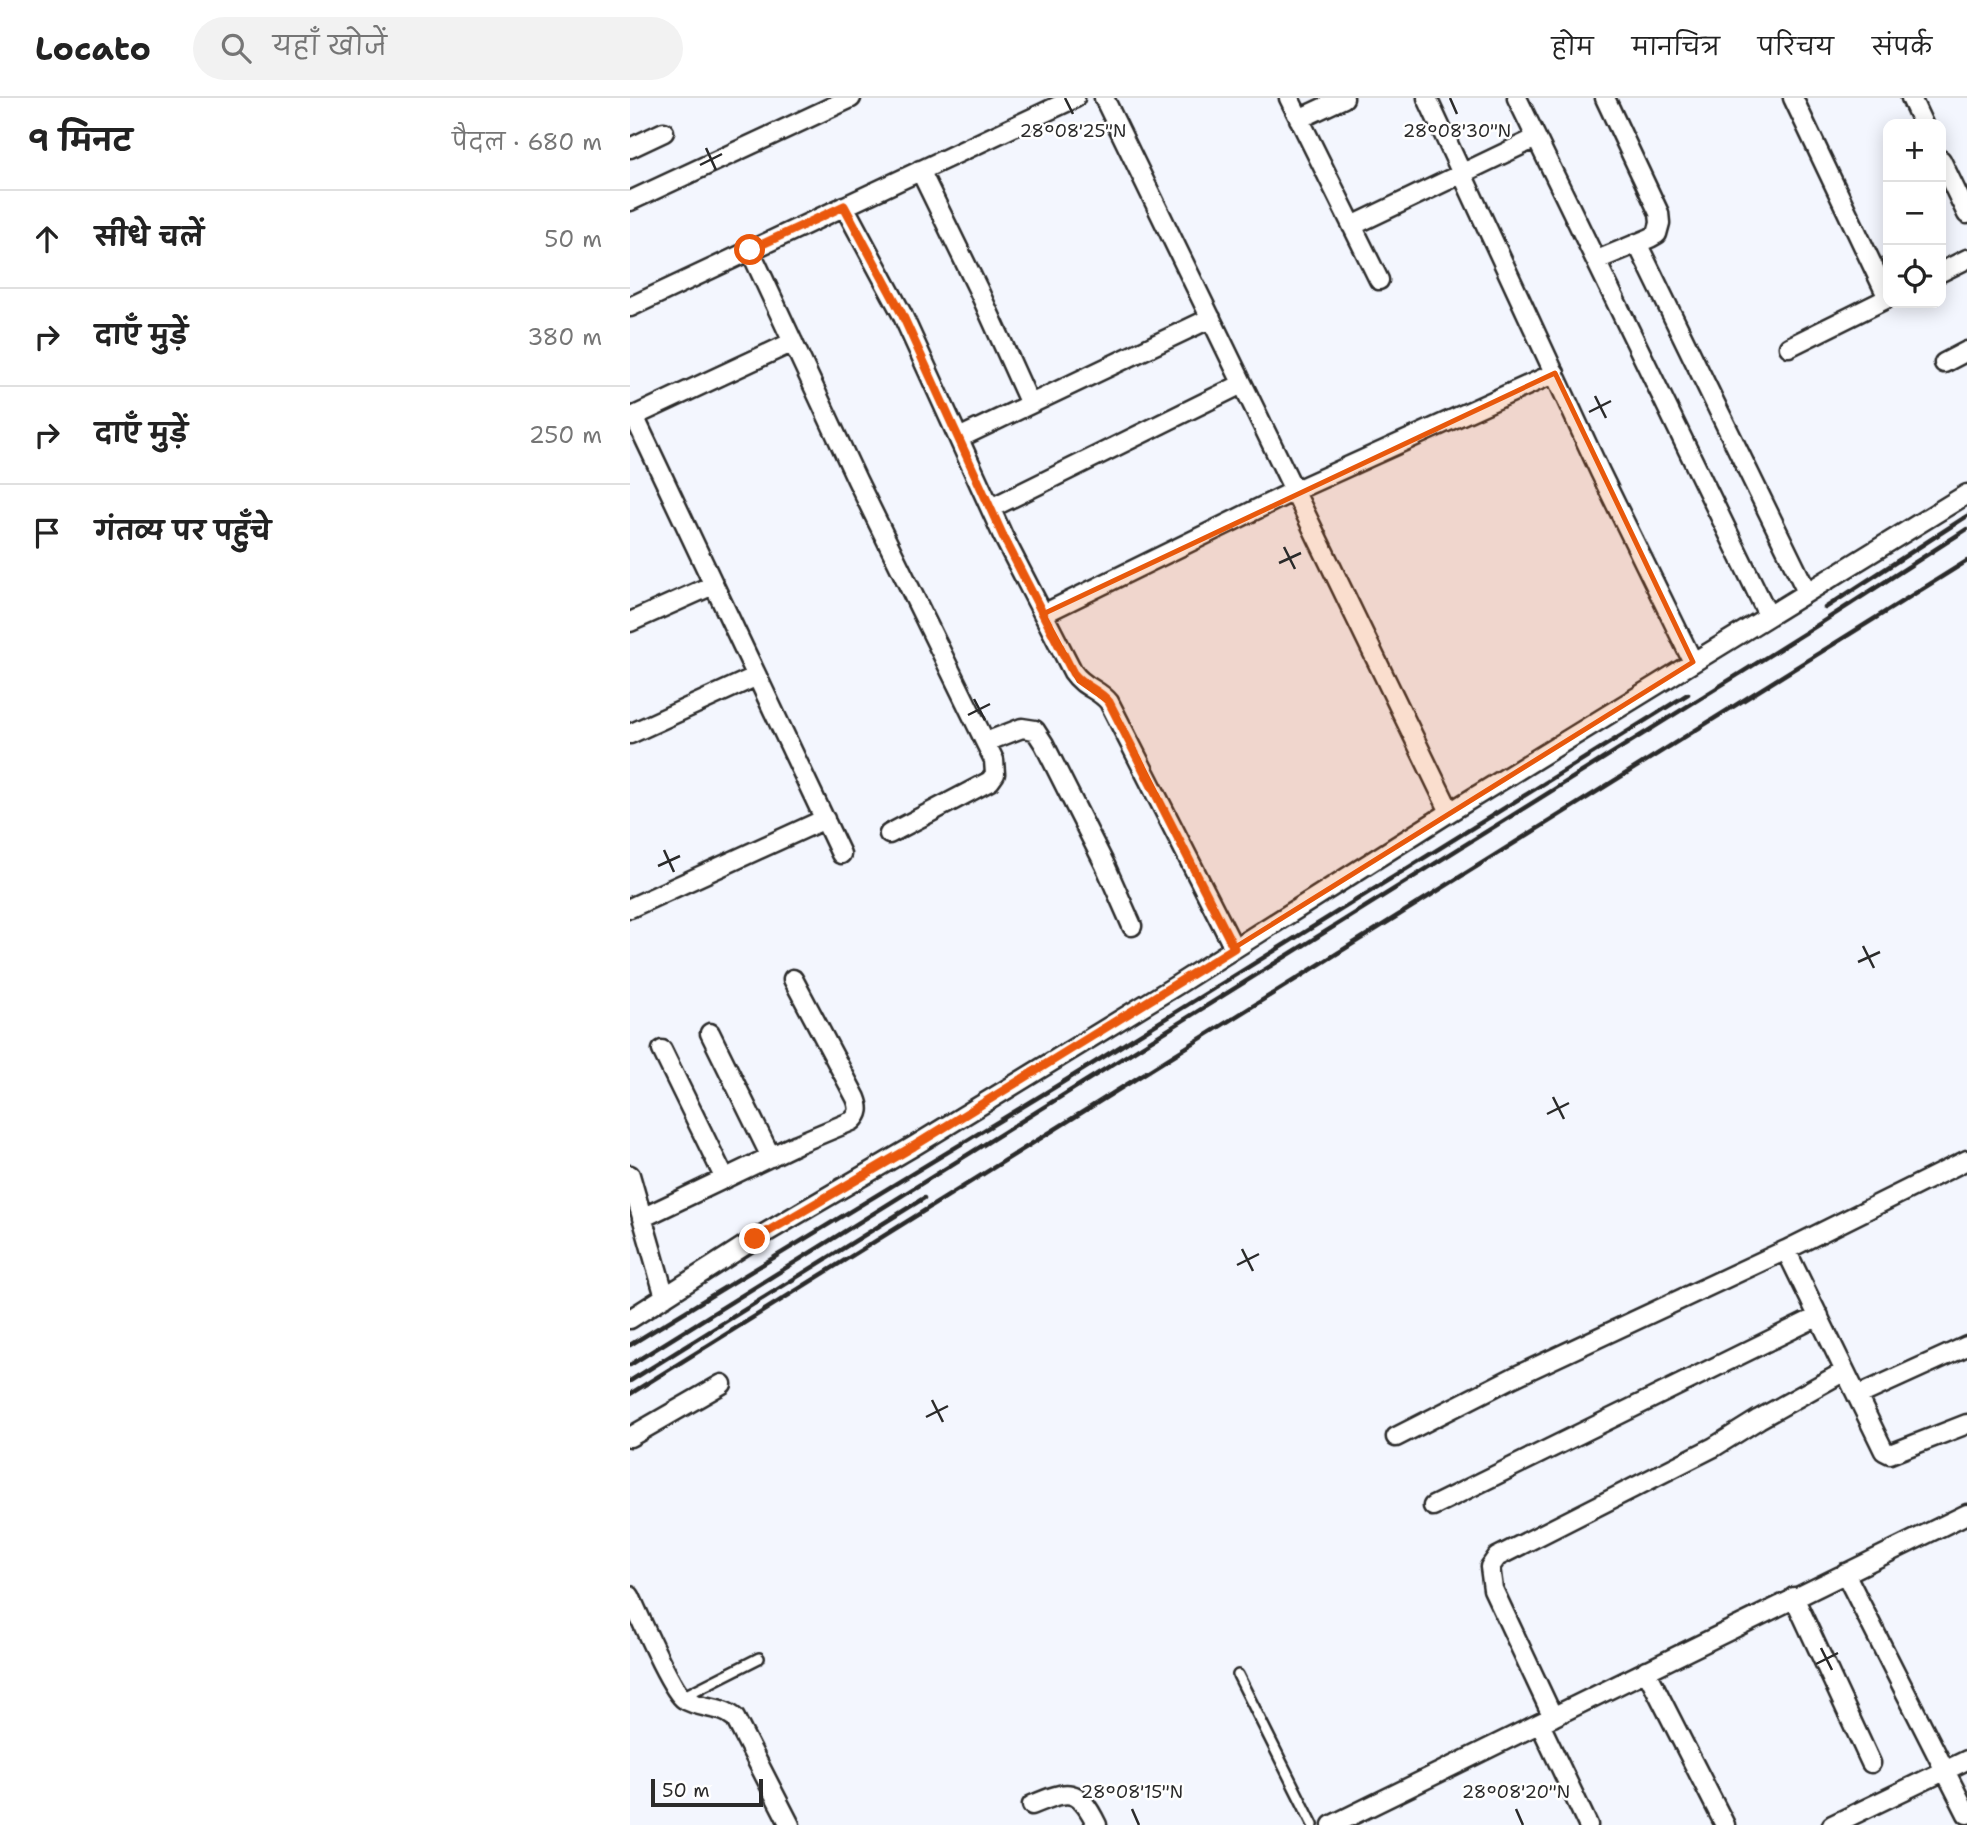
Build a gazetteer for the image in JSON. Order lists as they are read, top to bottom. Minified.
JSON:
{"scale_bar":"50 m","page":{"header":"Locato","search":"यहाँ खोजें","nav":["होम","मानचित्र","परिचय","संपर्क"],"heading":["9 मिनट","पैदल · 680 m"],"map_buttons":["+","−"],"list":[["सीधे चलें","50 m"],["दाएँ मुड़ें","380 m"],["दाएँ मुड़ें","250 m"],"गंतव्य पर पहुँचे"],"scale":"50 m"},"coordinates":["28°08'25\"N","28°08'30\"N","28°08'15\"N","28°08'20\"N"]}
